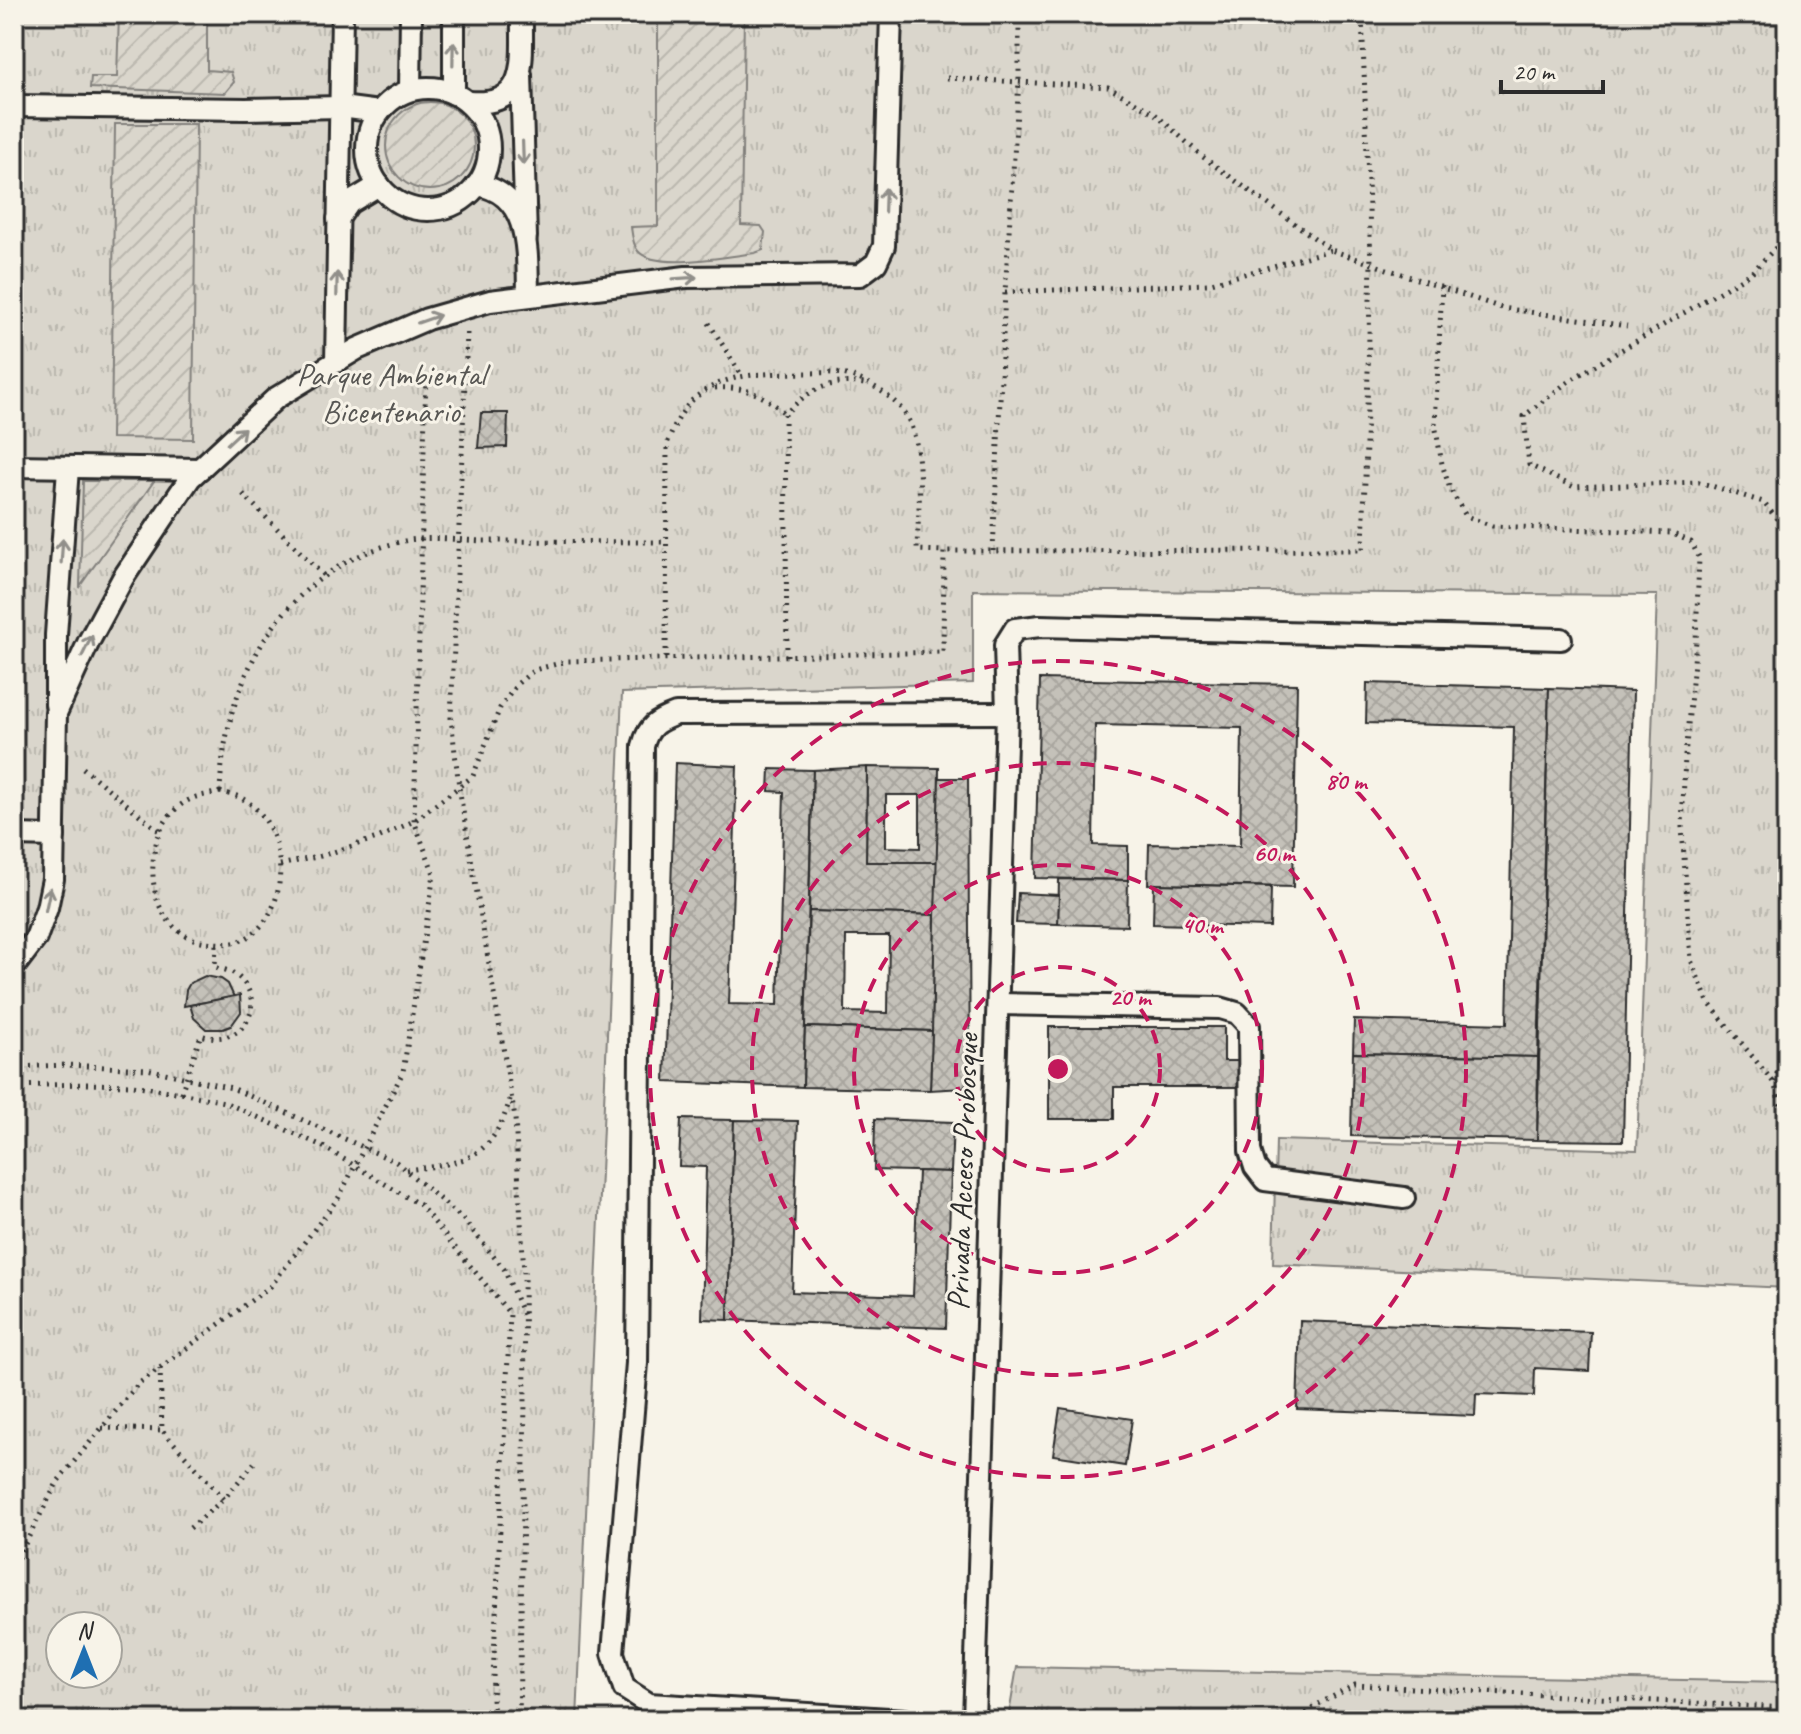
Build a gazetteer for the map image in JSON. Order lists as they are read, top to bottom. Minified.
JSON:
{"streets":{"lane":["Privada Acceso Probosque"]},"parks":["Parque Ambiental Bicentenario"],"scale_bar":"20 m","north":"top","rings":["80 m","60 m","40 m","20 m"]}
